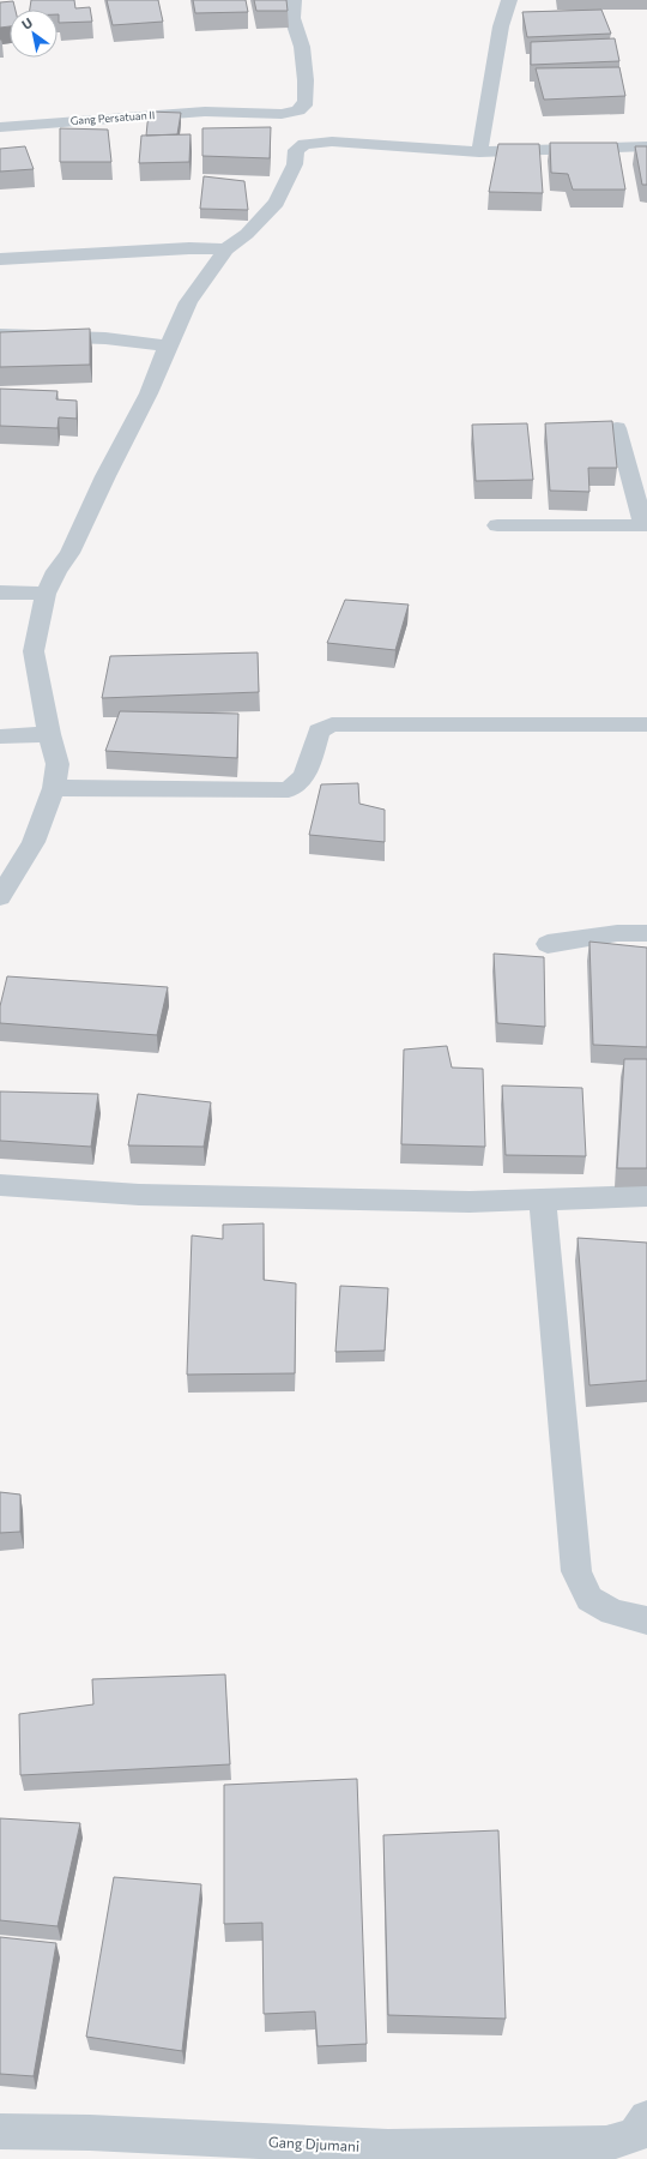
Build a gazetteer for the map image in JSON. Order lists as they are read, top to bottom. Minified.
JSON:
{"streets":{"street":["Gang Persatuan II","Gang Djumani"]},"north":"top left"}
